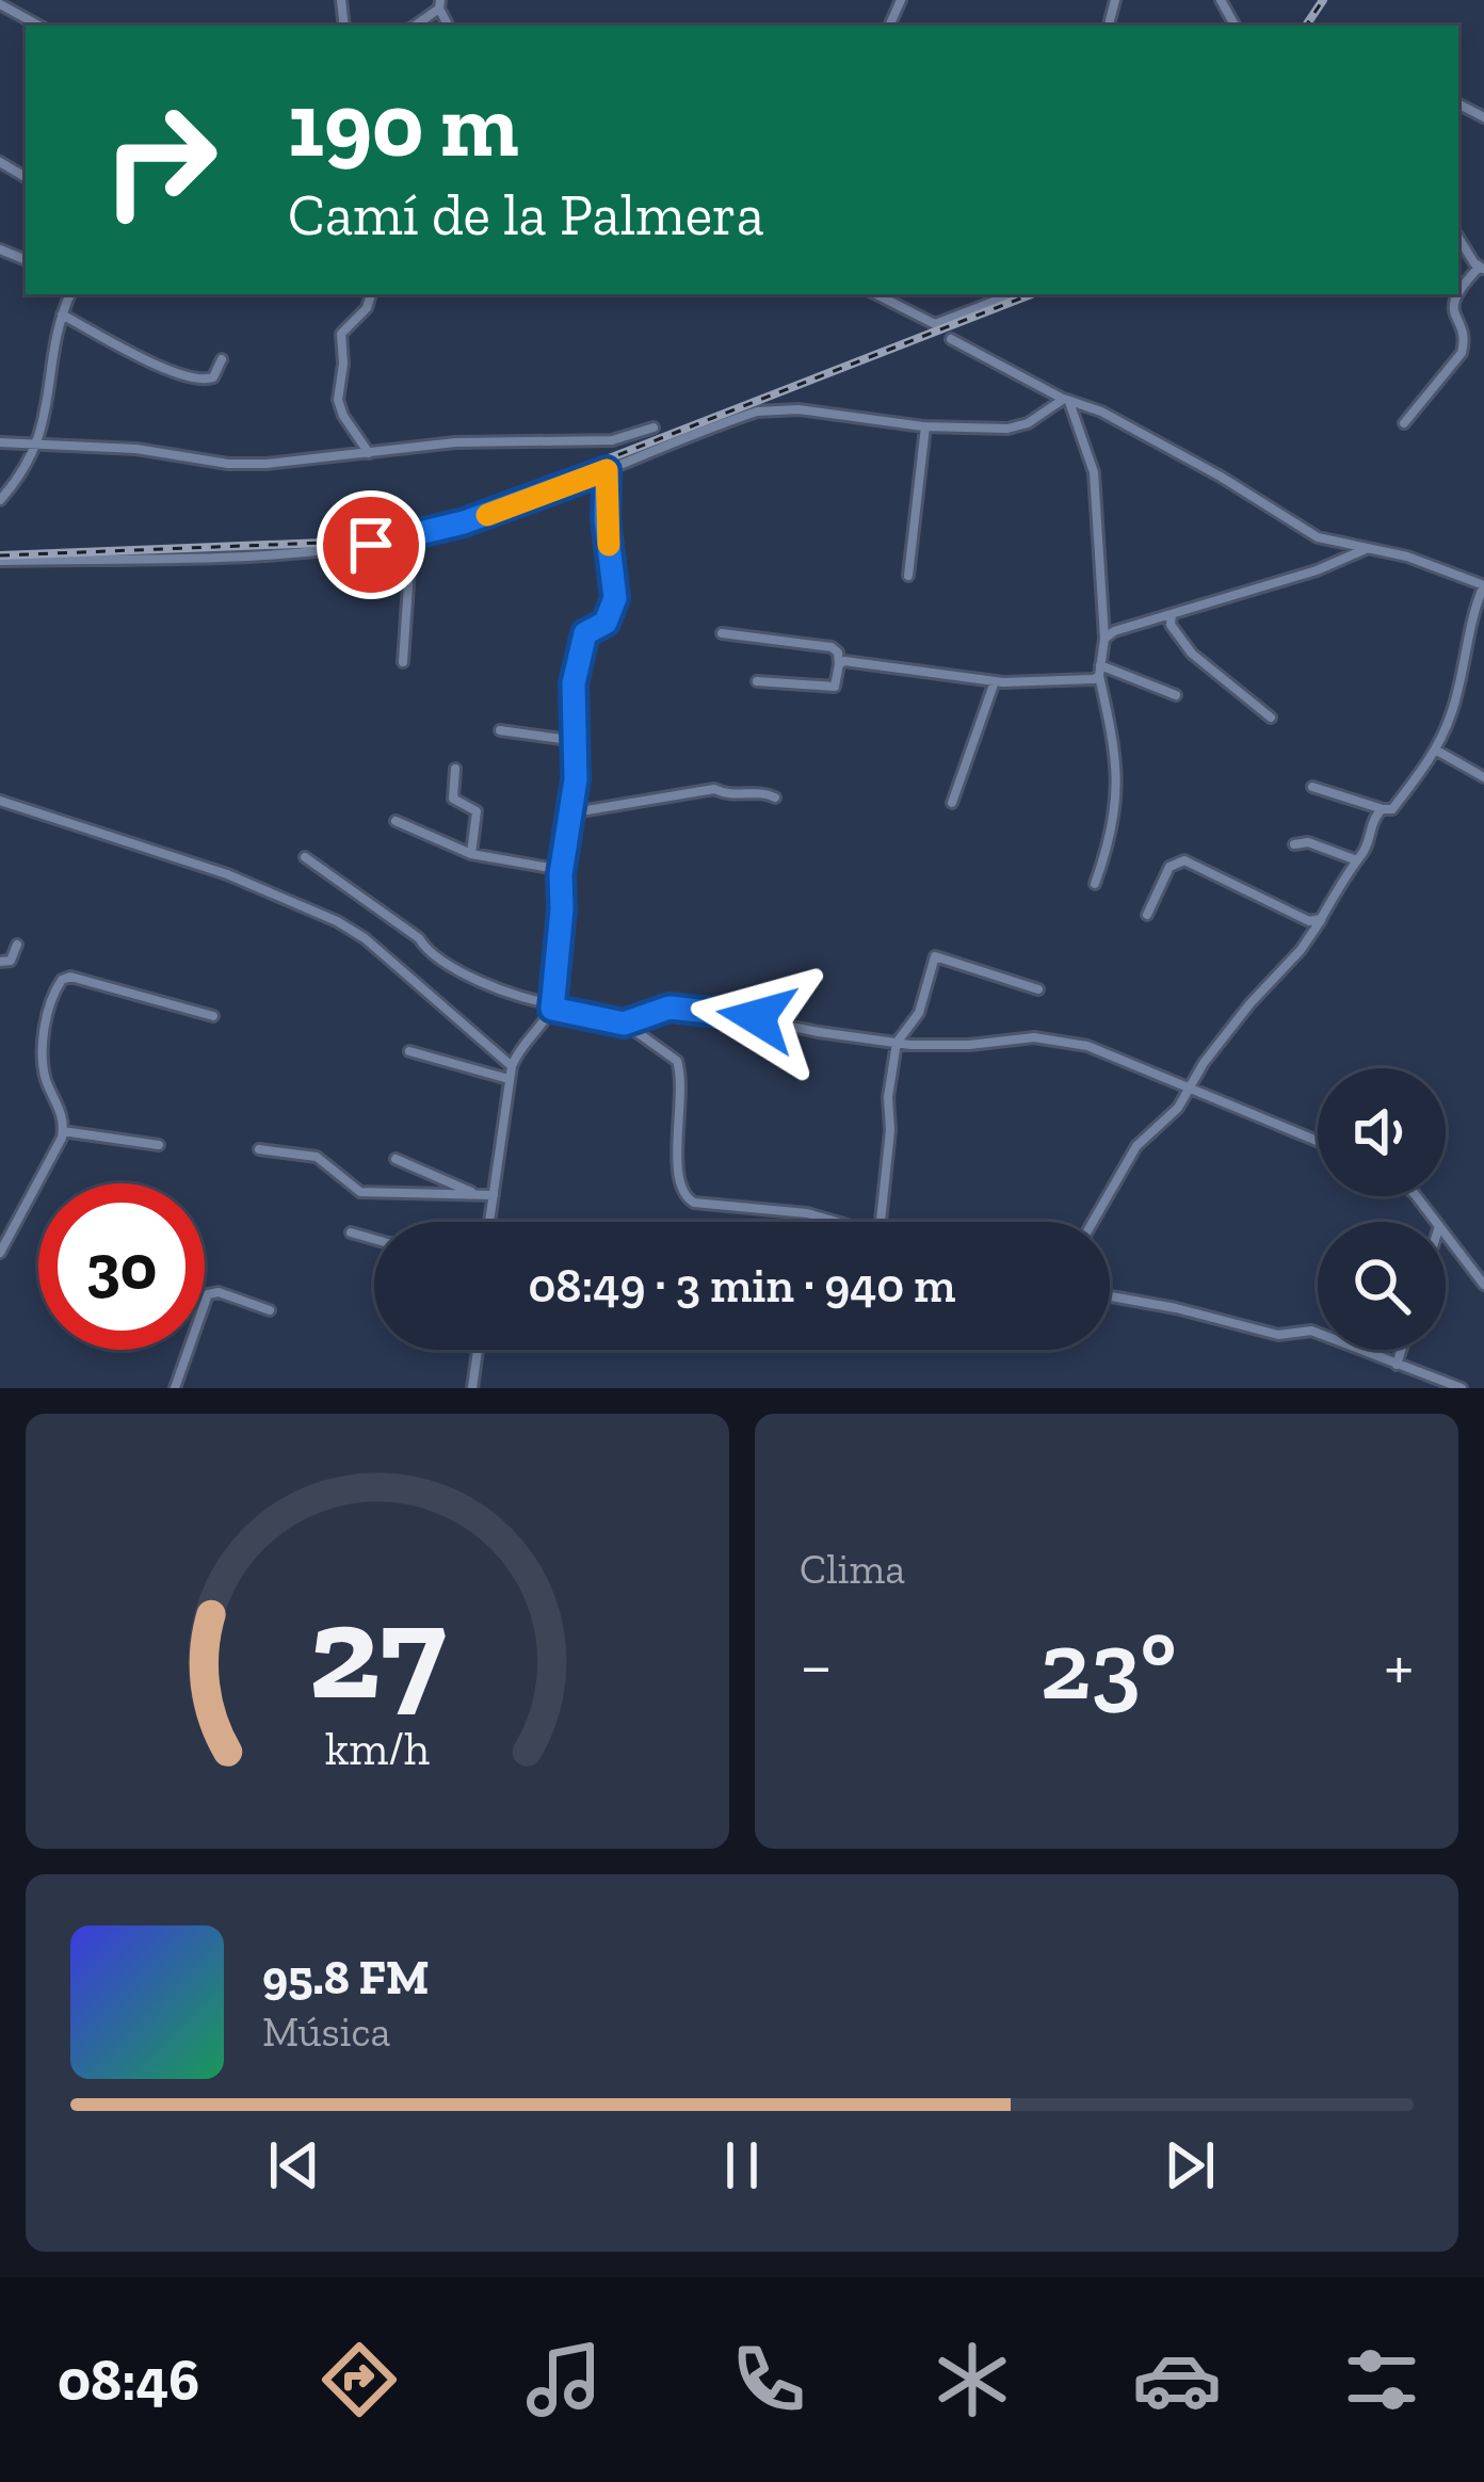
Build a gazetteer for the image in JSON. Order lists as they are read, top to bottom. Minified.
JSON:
{"page":{"turn":["190 m","Camí de la Palmera"],"limit":"30","trip":"08:49 · 3 min · 940 m","tile":"Clima","heat":["−","23°","+"],"song":["95.8 FM","Música"],"tabs":"08:46","gauge":["27","km/h"]}}
